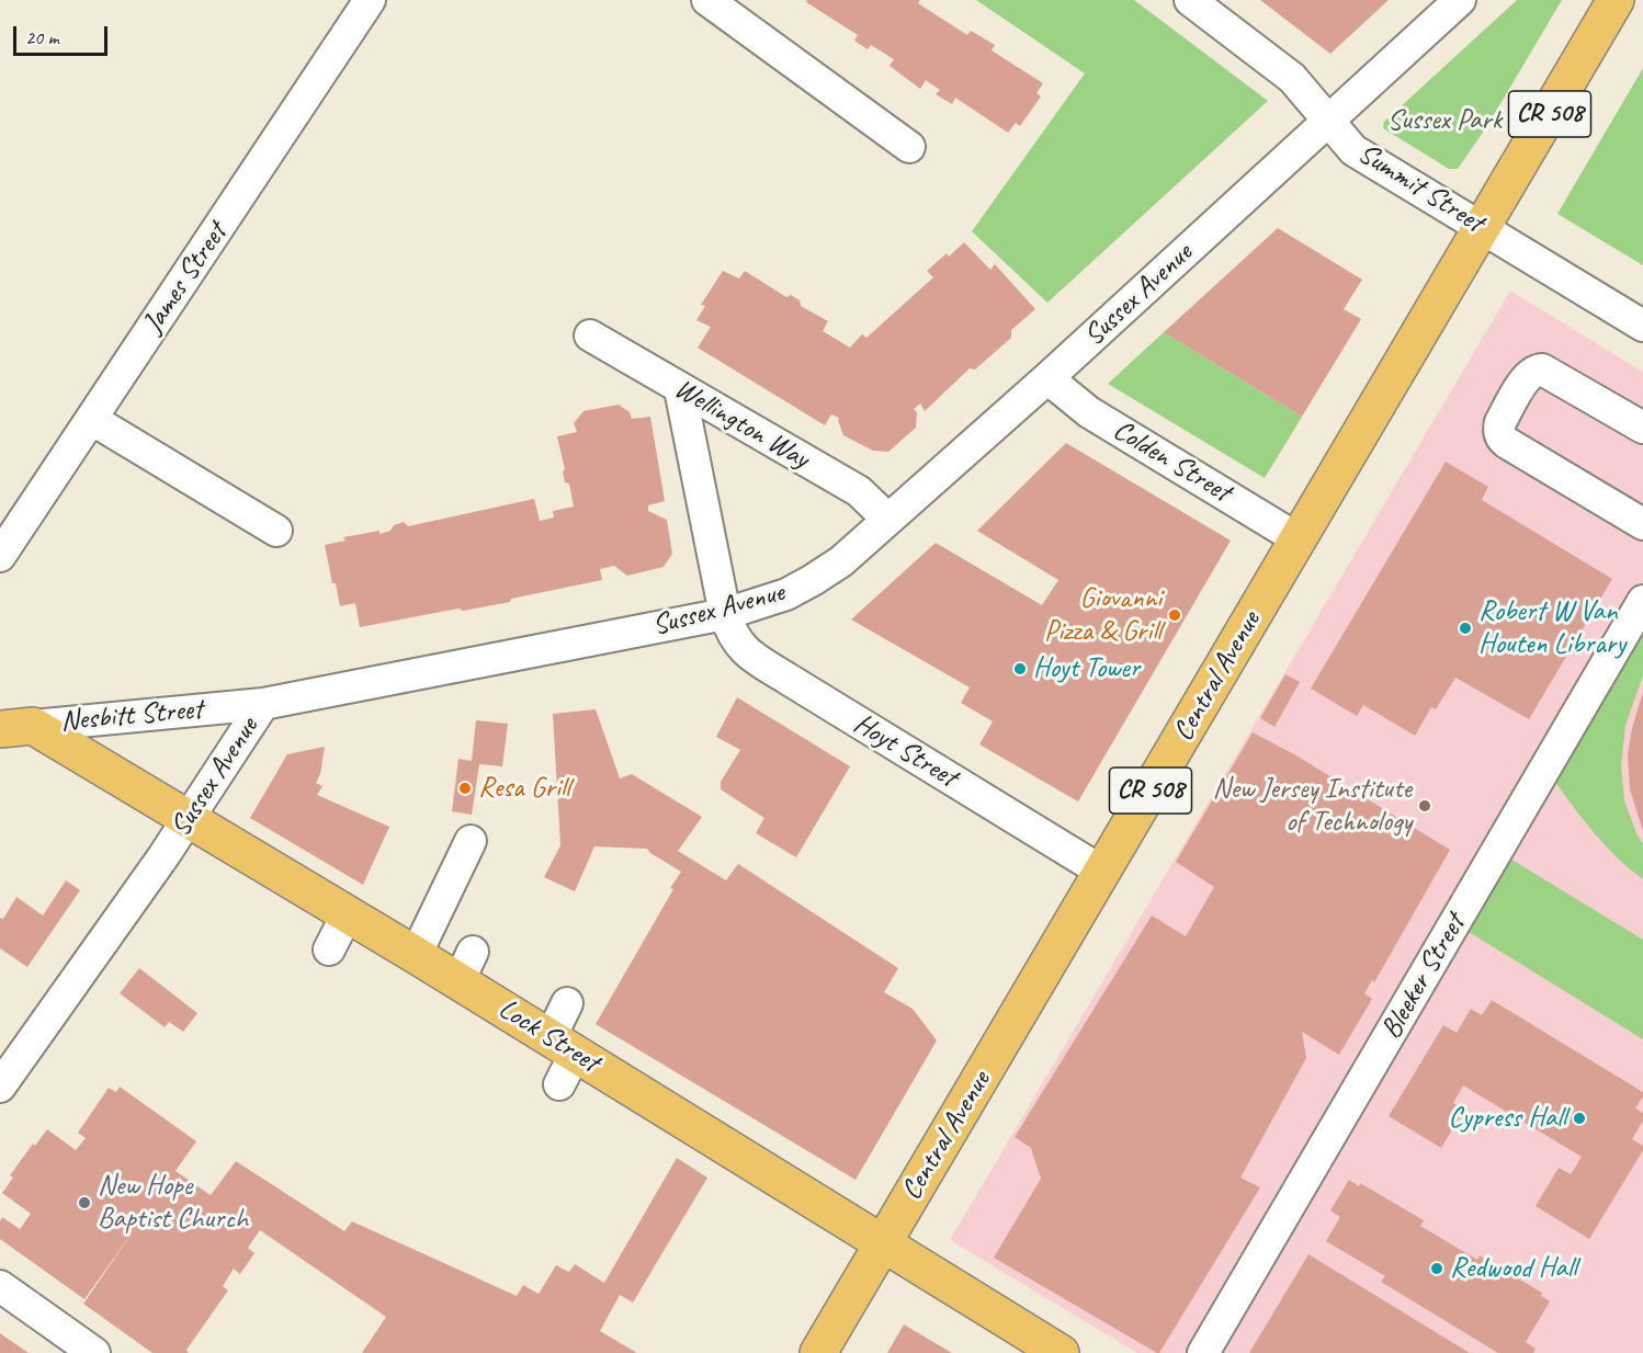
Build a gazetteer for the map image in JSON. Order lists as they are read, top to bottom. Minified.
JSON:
{"streets":{"main road":["CR 508","Central Avenue","Lock Street"],"street":["Summit Street","James Street","Sussex Avenue","Wellington Way","Colden Street","Nesbitt Street","Hoyt Street","Bleeker Street"]},"crossings":[["Summit Street","Sussex Avenue"],["Summit Street","Central Avenue"],["Sussex Avenue","Wellington Way"],["Sussex Avenue","Colden Street"],["Sussex Avenue","Nesbitt Street"],["Sussex Avenue","Hoyt Street"],["Sussex Avenue","Lock Street"],["Wellington Way","Hoyt Street"],["Colden Street","Central Avenue"],["Central Avenue","Hoyt Street"],["Central Avenue","Lock Street"],["Nesbitt Street","Lock Street"]],"parks":["Sussex Park"],"places":["Giovanni Pizza & Grill","Robert W Van Houten Library","Hoyt Tower","Resa Grill","New Jersey Institute of Technology","Cypress Hall","New Hope Baptist Church","Redwood Hall"],"scale_bar":"20 m"}
